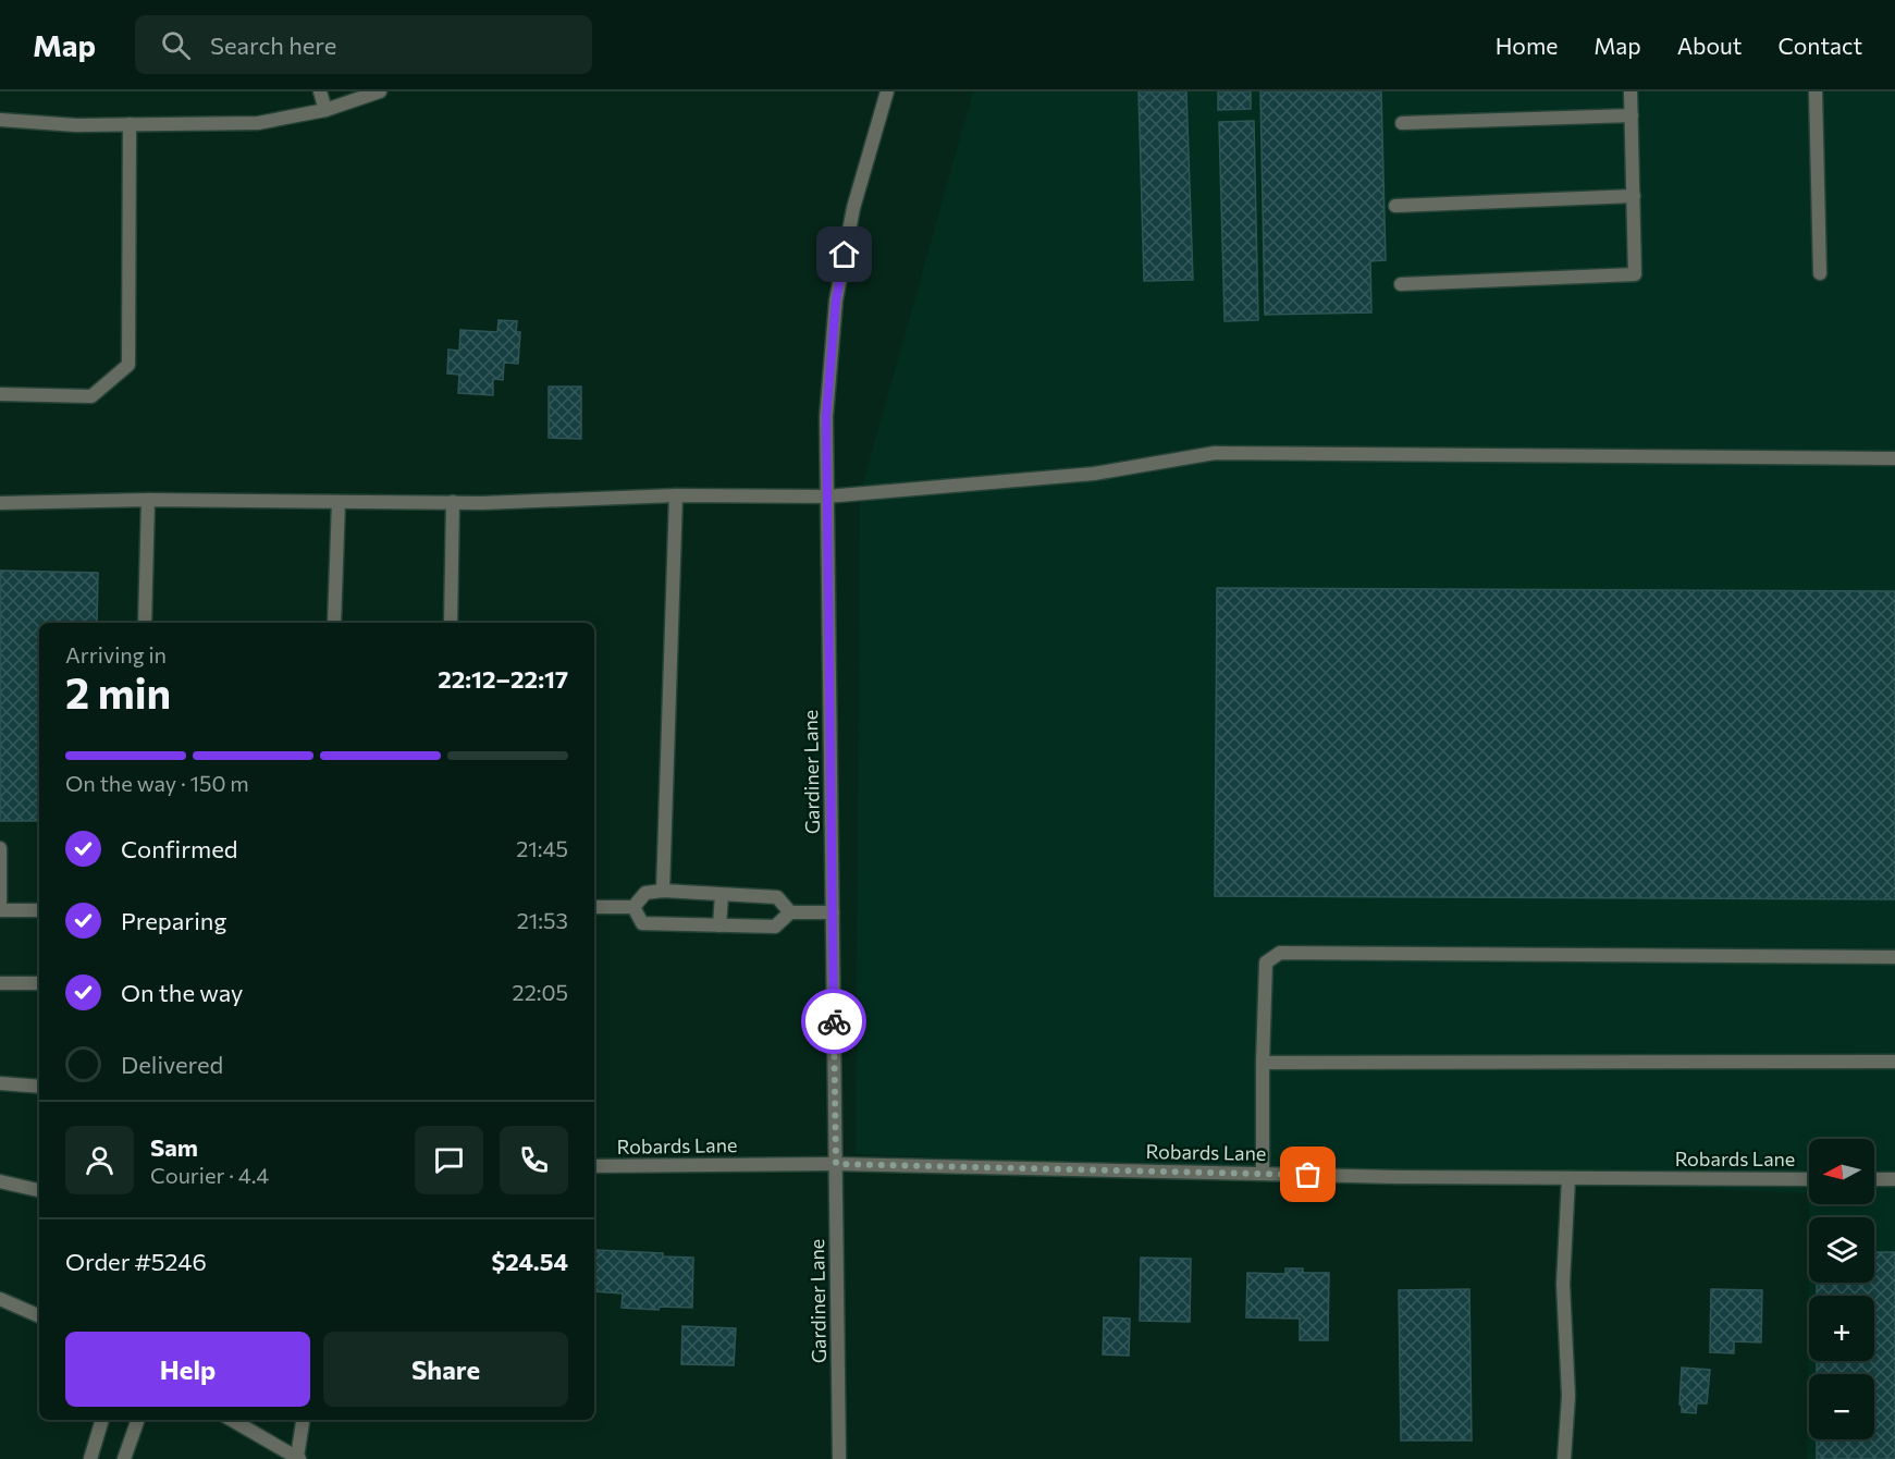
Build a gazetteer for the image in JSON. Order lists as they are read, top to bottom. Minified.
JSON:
{"streets":{"street":["Gardiner Lane","Robards Lane"]},"crossings":[["Gardiner Lane","Robards Lane"]],"north":"left","page":{"header":"Map","search":"Search here","nav":["Home","Map","About","Contact"],"heading":["2 min","Arriving in","22:12–22:17"],"panel":["Sam","Courier · 4.4","Order #5246","$24.54"],"bar":"On the way · 150 m","list":[["Confirmed","21:45"],["Preparing","21:53"],["On the way","22:05"],"Delivered"],"map_buttons":["+","−"],"buttons":["Help","Share"]}}
